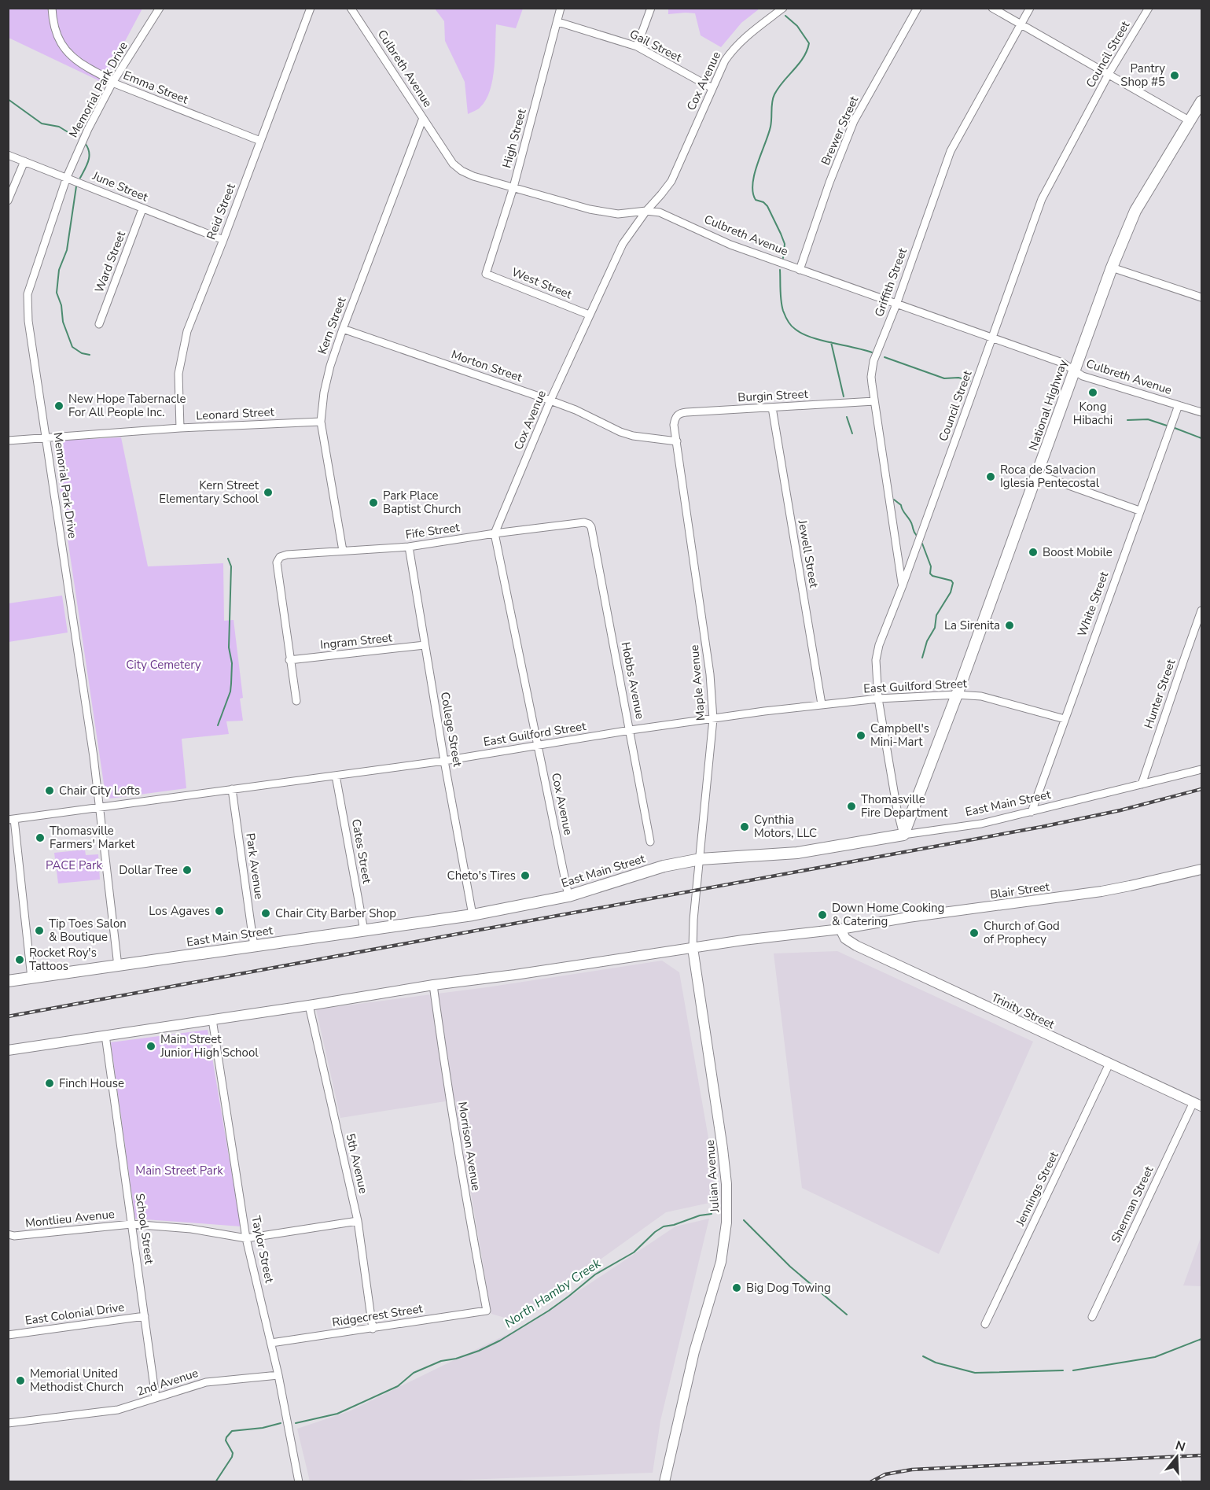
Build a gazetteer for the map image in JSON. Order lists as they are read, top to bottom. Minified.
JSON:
{"streets":{"main road":["National Highway","East Main Street"],"street":["Gail Street","Council Street","Culbreth Avenue","Cox Avenue","Emma Street","Memorial Park Drive","Brewer Street","High Street","June Street","Reid Street","Ward Street","Griffith Street","West Street","Kern Street","Morton Street","Burgin Street","Leonard Street","Fife Street","Jewell Street","White Street","Ingram Street","Hobbs Avenue","Maple Avenue","East Guilford Street","Hunter Street","College Street","Cates Street","Park Avenue","Blair Street","Trinity Street","Morrison Avenue","5th Avenue","Julian Avenue","Jennings Street","Sherman Street","Montlieu Avenue","School Street","Taylor Street","East Colonial Drive","Ridgecrest Street","2nd Avenue"]},"crossings":[["Gail Street","Cox Avenue"],["Gail Street","High Street"],["Council Street","Culbreth Avenue"],["Council Street","Griffith Street"],["Council Street","National Highway"],["Council Street","East Guilford Street"],["Council Street","East Main Street"],["Culbreth Avenue","Cox Avenue"],["Culbreth Avenue","Brewer Street"],["Culbreth Avenue","High Street"],["Culbreth Avenue","Griffith Street"],["Culbreth Avenue","Kern Street"],["Culbreth Avenue","National Highway"],["Culbreth Avenue","White Street"],["Cox Avenue","West Street"],["Cox Avenue","Morton Street"],["Cox Avenue","Fife Street"],["Cox Avenue","East Guilford Street"],["Cox Avenue","East Main Street"],["Emma Street","Memorial Park Drive"],["Emma Street","Reid Street"],["Memorial Park Drive","June Street"],["Memorial Park Drive","Leonard Street"],["Memorial Park Drive","East Guilford Street"],["Memorial Park Drive","East Main Street"],["High Street","West Street"],["June Street","Reid Street"],["June Street","Ward Street"],["Reid Street","Leonard Street"],["Griffith Street","Burgin Street"],["Kern Street","Morton Street"],["Kern Street","Leonard Street"],["Kern Street","Fife Street"],["Morton Street","Maple Avenue"],["Burgin Street","Jewell Street"],["Burgin Street","Maple Avenue"],["National Highway","East Guilford Street"],["National Highway","East Main Street"],["Fife Street","Ingram Street"],["Fife Street","Hobbs Avenue"],["Fife Street","College Street"],["Jewell Street","East Guilford Street"],["White Street","East Guilford Street"],["White Street","East Main Street"],["Ingram Street","College Street"],["Hobbs Avenue","East Guilford Street"],["Maple Avenue","East Guilford Street"],["Maple Avenue","East Main Street"],["Maple Avenue","Julian Avenue"],["East Guilford Street","College Street"],["East Guilford Street","Cates Street"],["East Guilford Street","Park Avenue"],["Hunter Street","East Main Street"],["College Street","East Main Street"],["East Main Street","Cates Street"],["East Main Street","Park Avenue"],["Blair Street","Trinity Street"],["Trinity Street","Jennings Street"],["Trinity Street","Sherman Street"],["Morrison Avenue","Ridgecrest Street"],["5th Avenue","Montlieu Avenue"],["5th Avenue","Ridgecrest Street"],["Montlieu Avenue","School Street"],["Montlieu Avenue","Taylor Street"],["School Street","East Colonial Drive"],["School Street","2nd Avenue"],["Taylor Street","Ridgecrest Street"],["Taylor Street","2nd Avenue"]],"water":["North Hamby Creek"],"parks":["City Cemetery","PACE Park","Main Street Park"],"places":["Pantry Shop #5","Kong Hibachi","New Hope Tabernacle For All People Inc.","Roca de Salvacion Iglesia Pentecostal","Kern Street Elementary School","Park Place Baptist Church","Boost Mobile","La Sirenita","Campbell's Mini-Mart","Chair City Lofts","Thomasville Fire Department","Cynthia Motors, LLC","Thomasville Farmers' Market","Dollar Tree","Cheto's Tires","Los Agaves","Chair City Barber Shop","Down Home Cooking & Catering","Tip Toes Salon & Boutique","Church of God of Prophecy","Rocket Roy's Tattoos","Main Street Junior High School","Finch House","Big Dog Towing","Memorial United Methodist Church"],"north":"top"}
